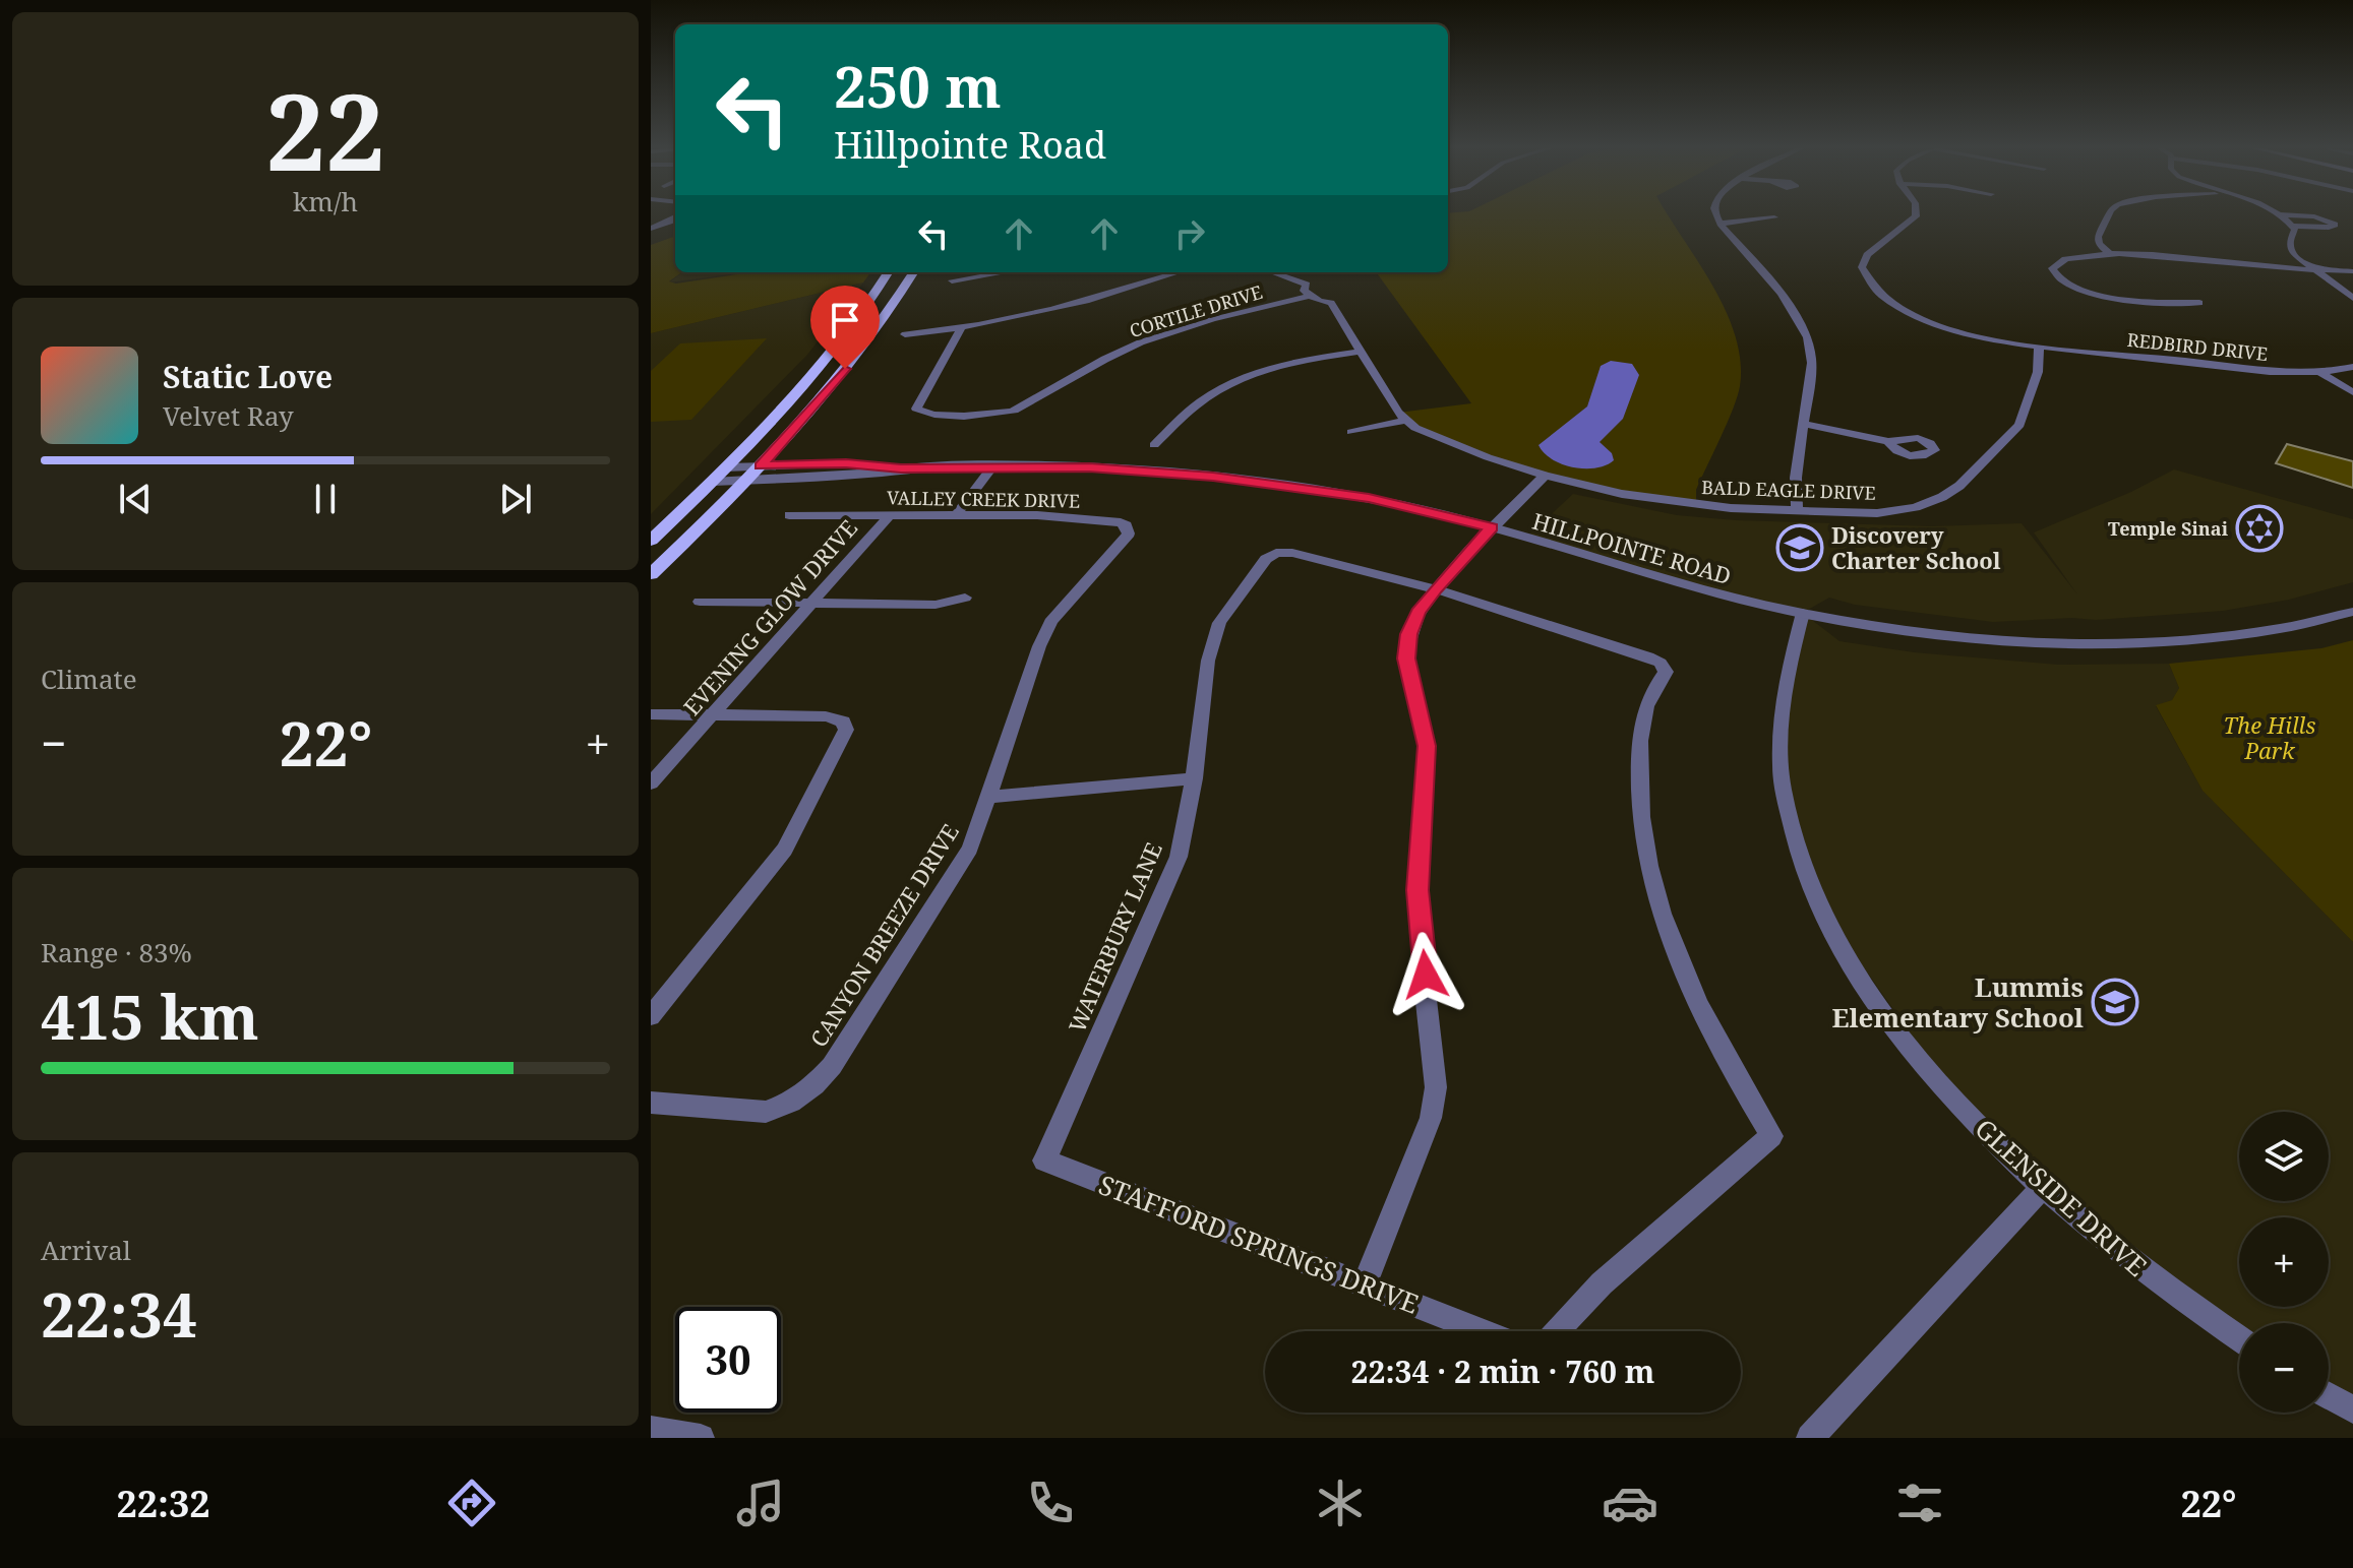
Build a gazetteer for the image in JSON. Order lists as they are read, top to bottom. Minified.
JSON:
{"streets":{"street":["CORTILE DRIVE","REDBIRD DRIVE","BALD EAGLE DRIVE","VALLEY CREEK DRIVE","HILLPOINTE ROAD","EVENING GLOW DRIVE","CANYON BREEZE DRIVE","WATERBURY LANE","GLENSIDE DRIVE","STAFFORD SPRINGS DRIVE"]},"crossings":[["REDBIRD DRIVE","BALD EAGLE DRIVE"],["VALLEY CREEK DRIVE","EVENING GLOW DRIVE"],["VALLEY CREEK DRIVE","CANYON BREEZE DRIVE"],["HILLPOINTE ROAD","GLENSIDE DRIVE"],["WATERBURY LANE","STAFFORD SPRINGS DRIVE"]],"parks":["The Hills Park"],"places":{"synagogue":["Temple Sinai"],"school or university":["Discovery Charter School","Lummis Elementary School"]},"page":{"tile":[["22","km/h"],"Climate",["Range · 83%","415 km"],["Arrival","22:34"]],"turn":["250 m","Hillpointe Road"],"song":["Static Love","Velvet Ray"],"heat":["−","22°","+"],"map_buttons":["+","−"],"limit":"30","trip":"22:34 · 2 min · 760 m","tabs":["22:32","22°"]}}
